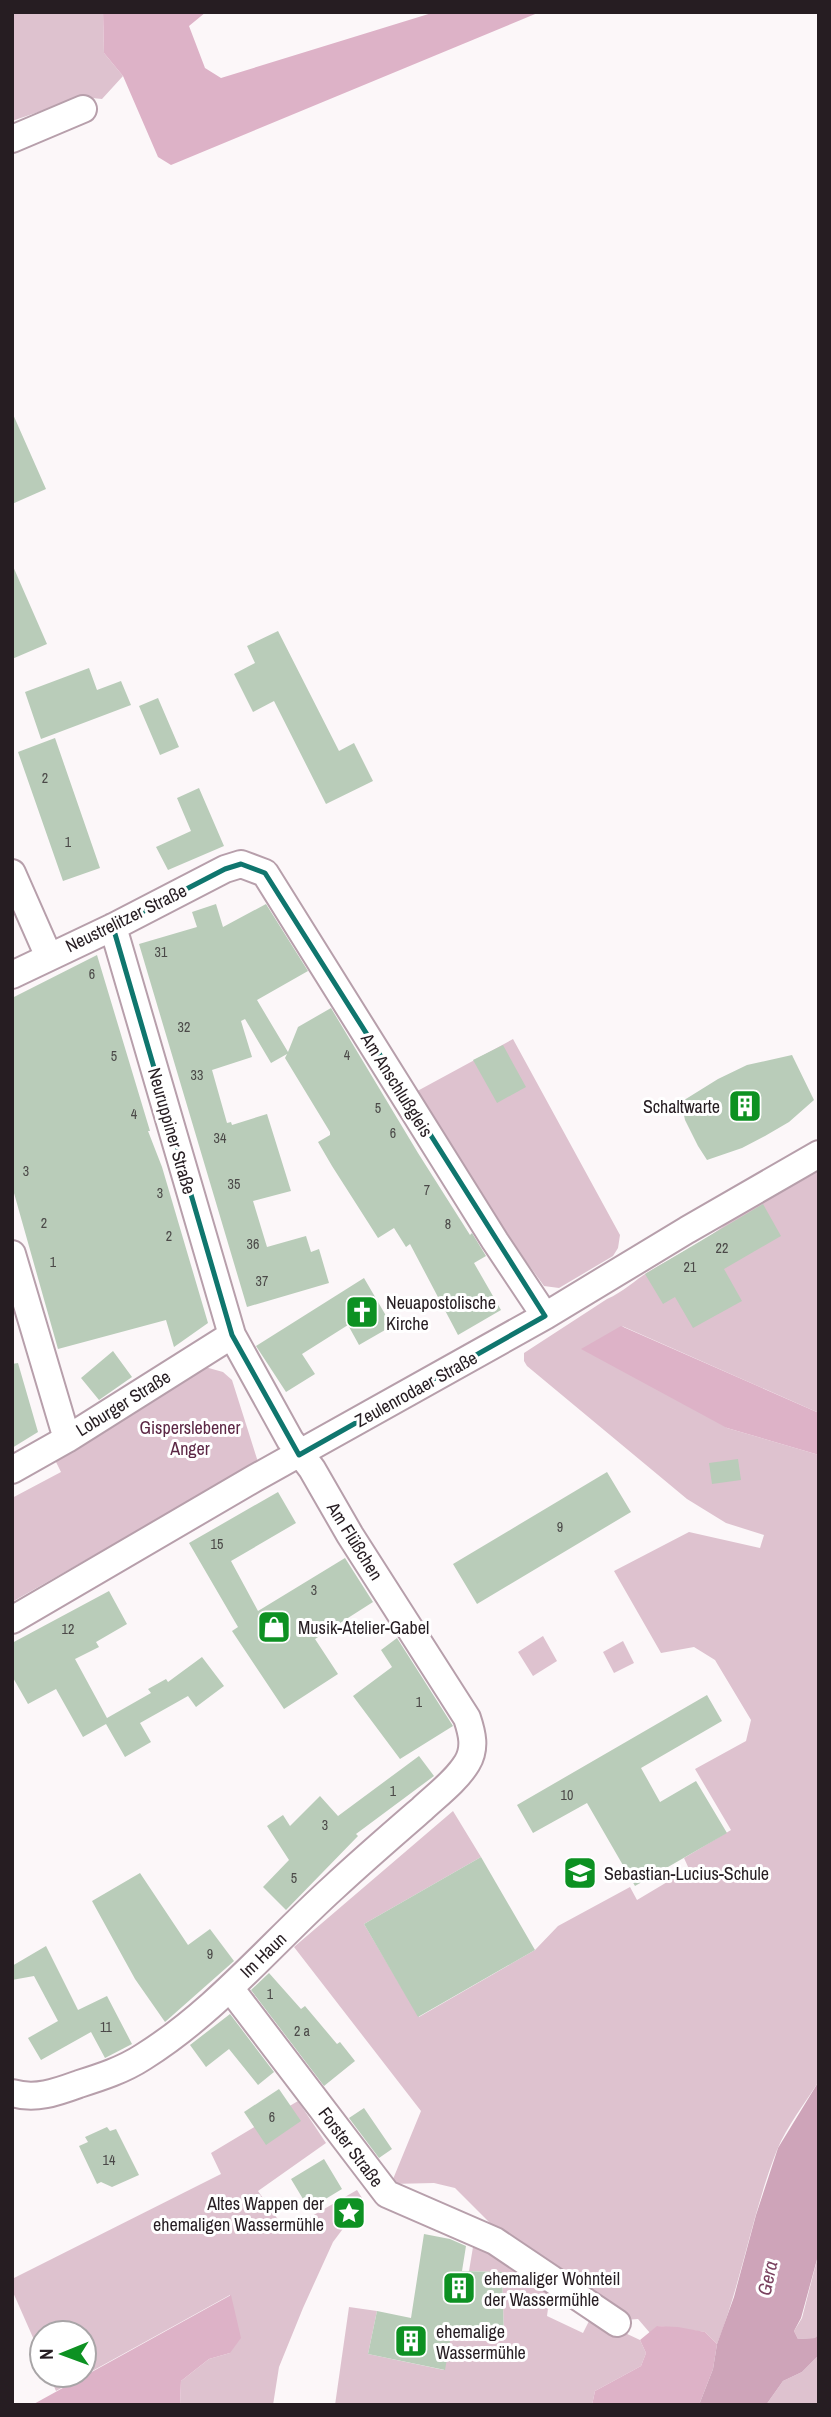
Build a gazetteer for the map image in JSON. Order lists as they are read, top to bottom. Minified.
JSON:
{"streets":{"street":["Neustrelitzer Straße","Am Anschlußgleis","Neuruppiner Straße","Zeulenrodaer Straße","Loburger Straße","Am Flüßchen","Im Haun","Forster Straße"]},"crossings":[["Neustrelitzer Straße","Am Anschlußgleis"],["Neustrelitzer Straße","Neuruppiner Straße"],["Am Anschlußgleis","Zeulenrodaer Straße"],["Neuruppiner Straße","Loburger Straße"],["Neuruppiner Straße","Am Flüßchen"],["Zeulenrodaer Straße","Am Flüßchen"],["Loburger Straße","Am Flüßchen"],["Am Flüßchen","Im Haun"],["Im Haun","Forster Straße"]],"water":["Gera"],"parks":["Gisperslebener Anger"],"places":{"building":["Schaltwarte","ehemaliger Wohnteil der Wassermühle","ehemalige Wassermühle"],"church":["Neuapostolische Kirche"],"shop":["Musik-Atelier-Gabel"],"school or university":["Sebastian-Lucius-Schule"],"place":["Altes Wappen der ehemaligen Wassermühle"]},"house_numbers":["2","1","31","6","32","4","5","33","5","4","6","34","3","35","7","3","2","8","2","36","22","1","21","37","9","15","3","12","1","1","10","3","5","9","1","11","2 a","6","14"],"north":"left"}
